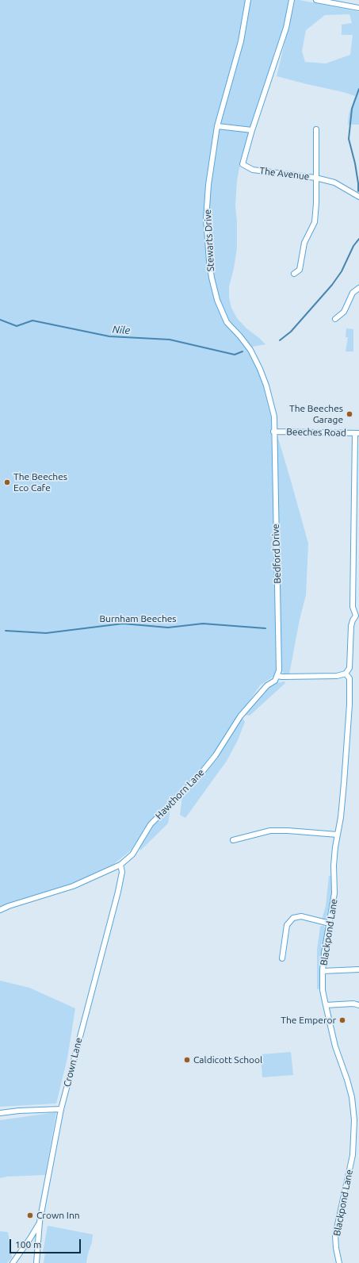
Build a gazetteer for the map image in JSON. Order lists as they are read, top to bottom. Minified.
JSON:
{"streets":{"street":["The Avenue","Stewarts Drive","Beeches Road","Bedford Drive","Hawthorn Lane","Blackpond Lane","Crown Lane"]},"crossings":[["Stewarts Drive","Beeches Road"],["Stewarts Drive","Bedford Drive"],["Beeches Road","Bedford Drive"],["Bedford Drive","Hawthorn Lane"],["Hawthorn Lane","Crown Lane"]],"water":["Nile"],"parks":["Burnham Beeches"],"places":["The Beeches Garage","The Beeches Eco Cafe","The Emperor","Caldicott School","Crown Inn"],"scale_bar":"100 m"}
